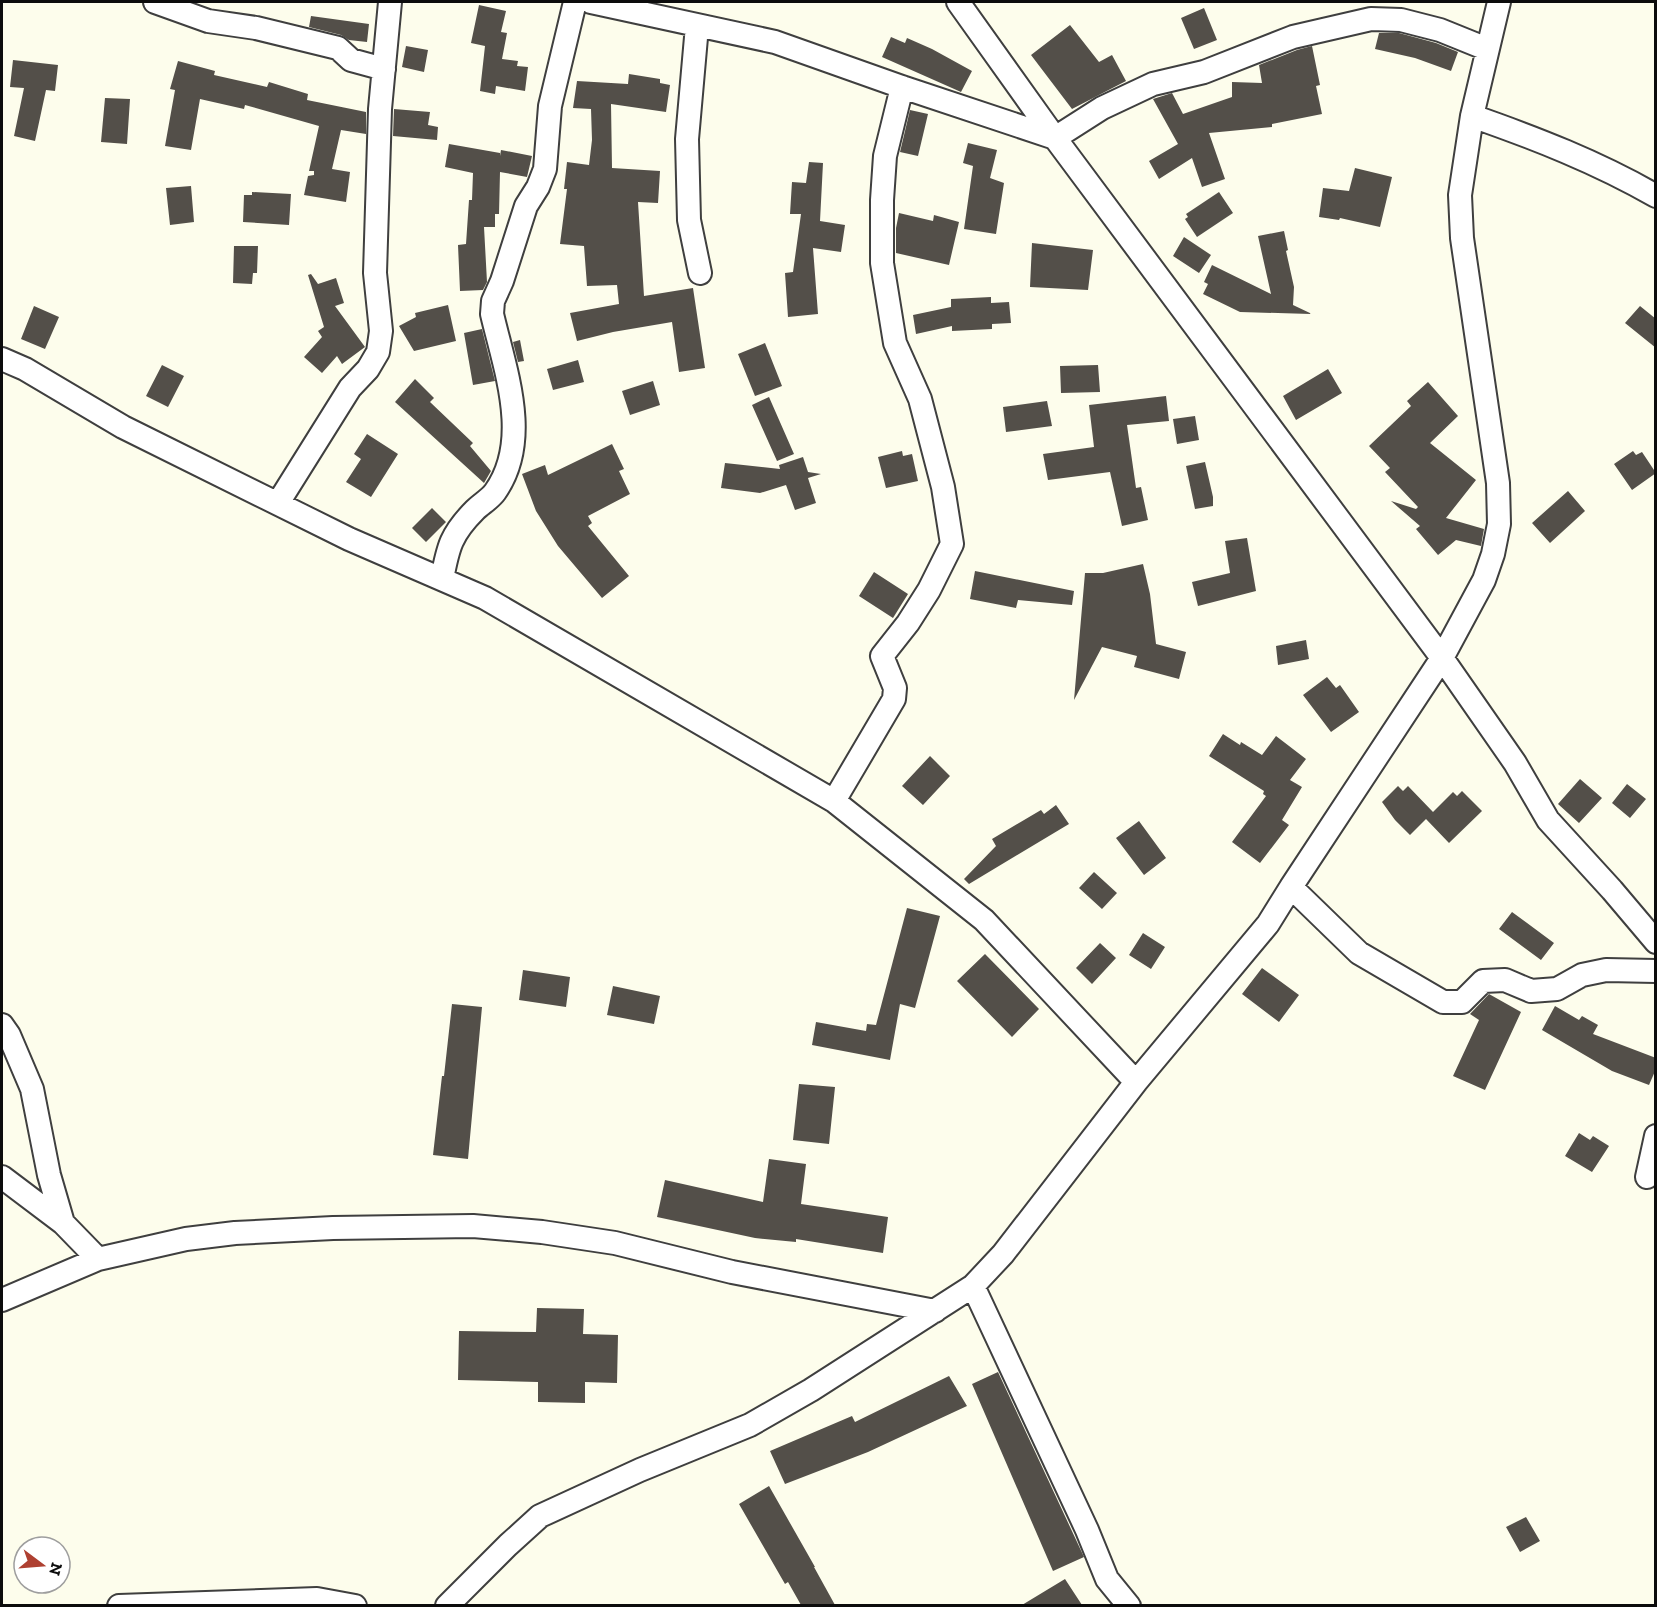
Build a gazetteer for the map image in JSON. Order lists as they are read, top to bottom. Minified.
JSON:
{"north":"right"}
